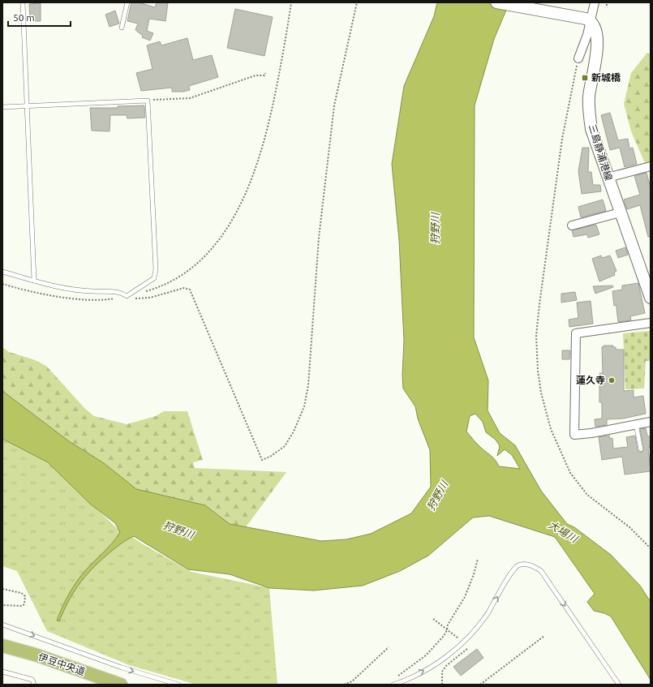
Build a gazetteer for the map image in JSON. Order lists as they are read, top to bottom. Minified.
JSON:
{"streets":{"highway":["伊豆中央道"],"main road":["三島静浦港線"]},"water":["狩野川","大場川"],"places":{"transit":["新城橋"],"other":["蓮久寺"]},"scale_bar":"50 m"}
